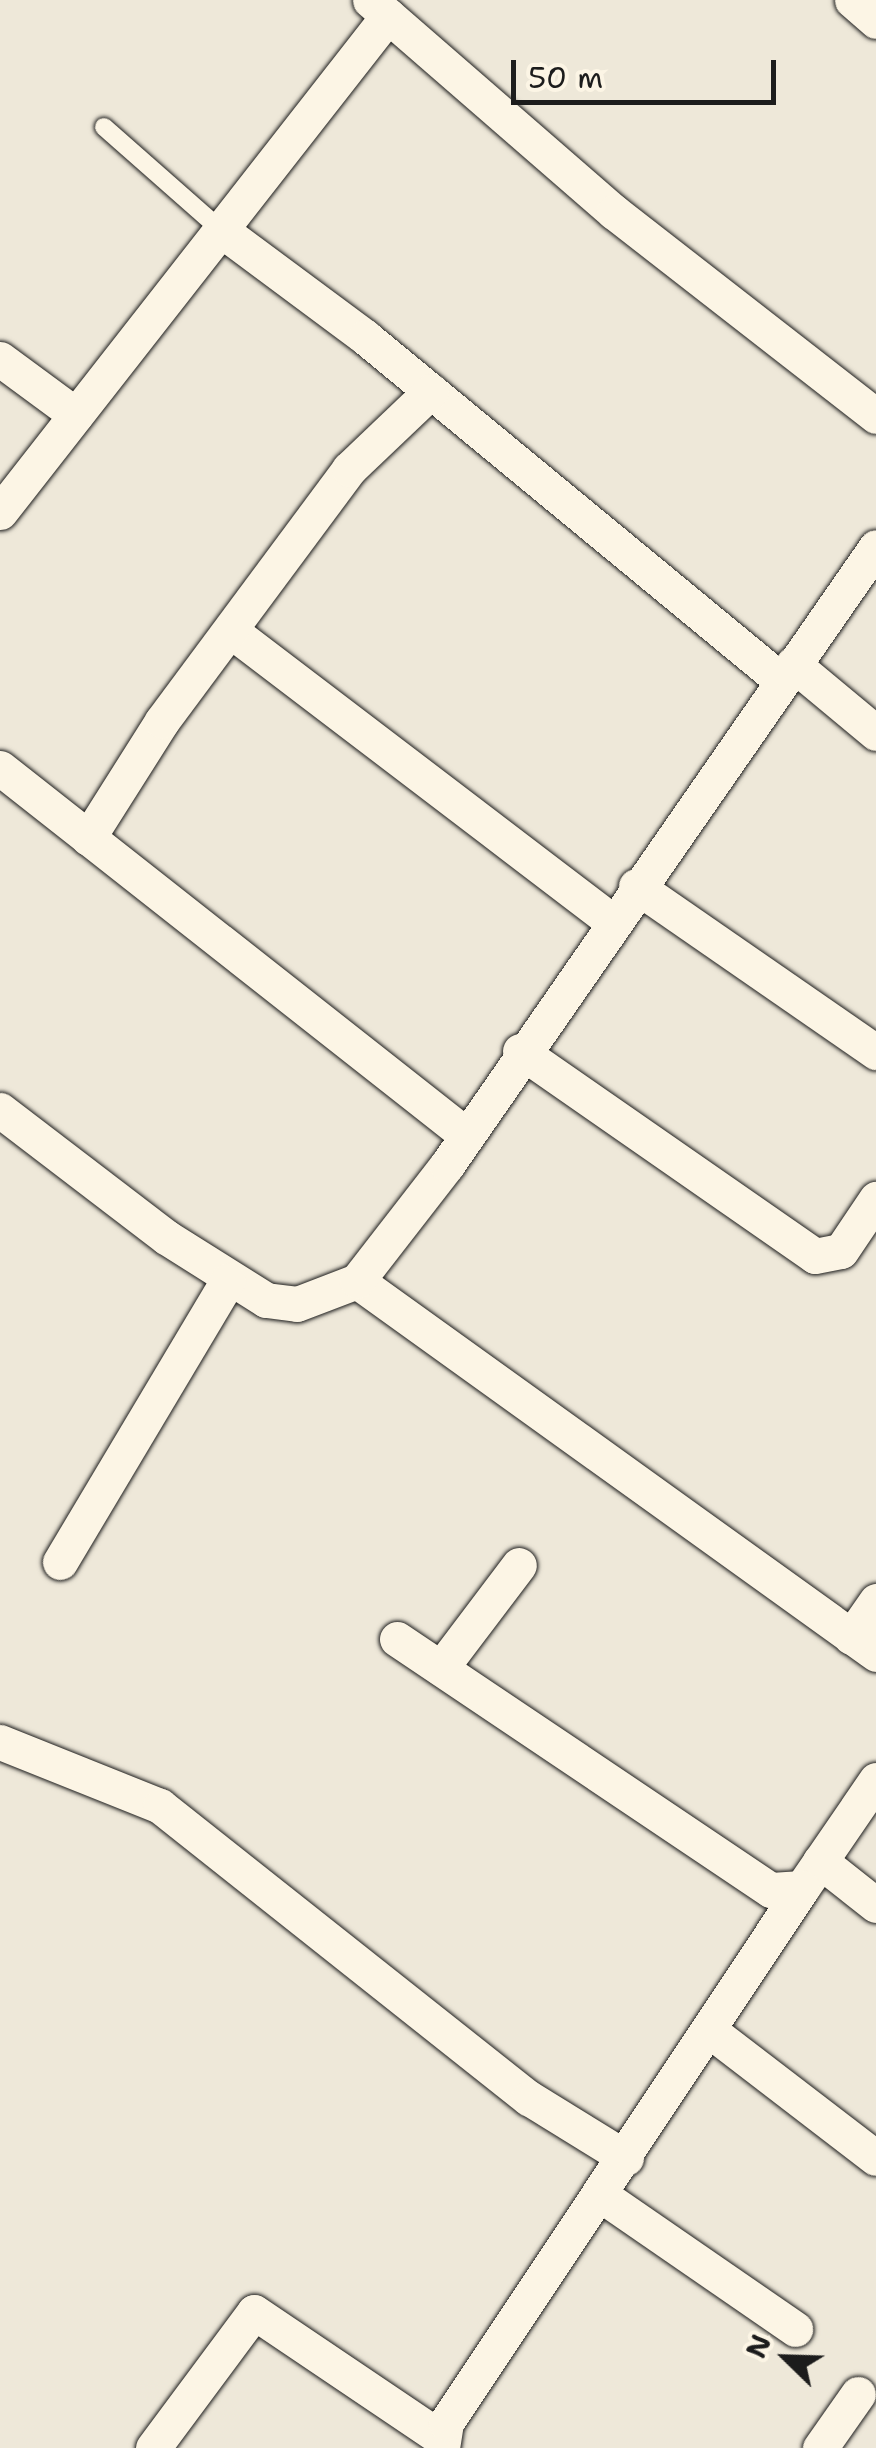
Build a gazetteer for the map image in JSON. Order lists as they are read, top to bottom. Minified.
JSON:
{"scale_bar":"50 m","north":"top left"}
